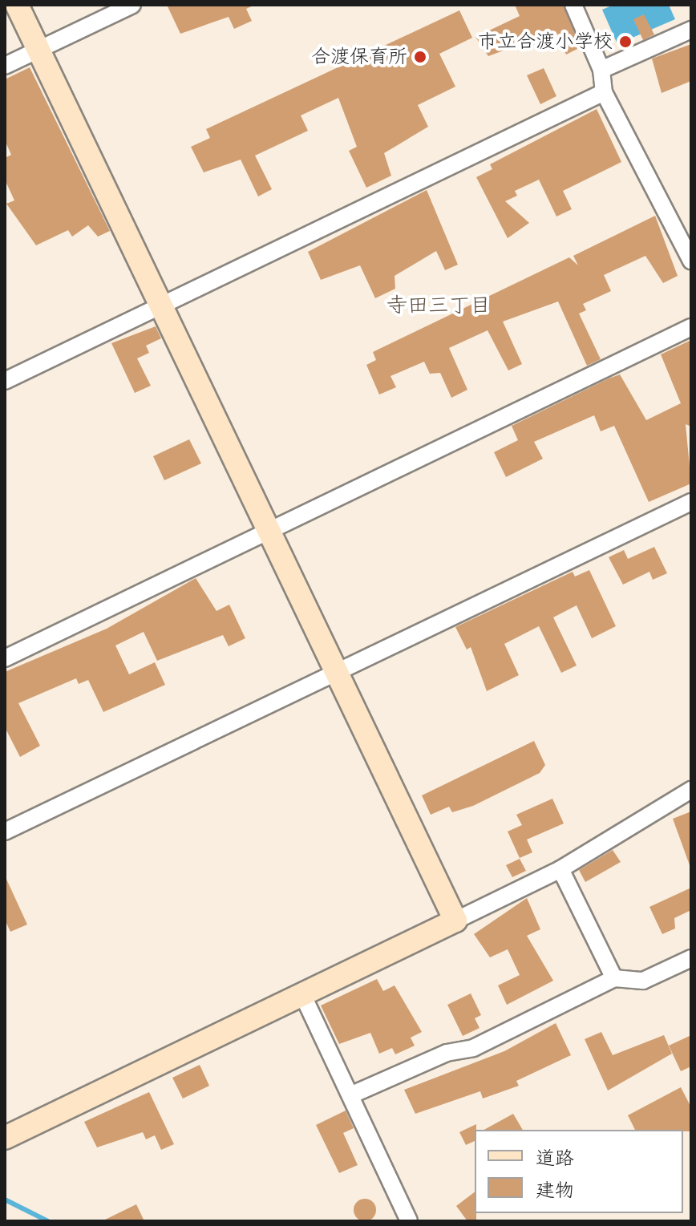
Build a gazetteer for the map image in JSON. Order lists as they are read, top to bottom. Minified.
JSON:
{"districts":["寺田三丁目"],"places":["市立合渡小学校","合渡保育所"],"legend":["道路","建物"]}
